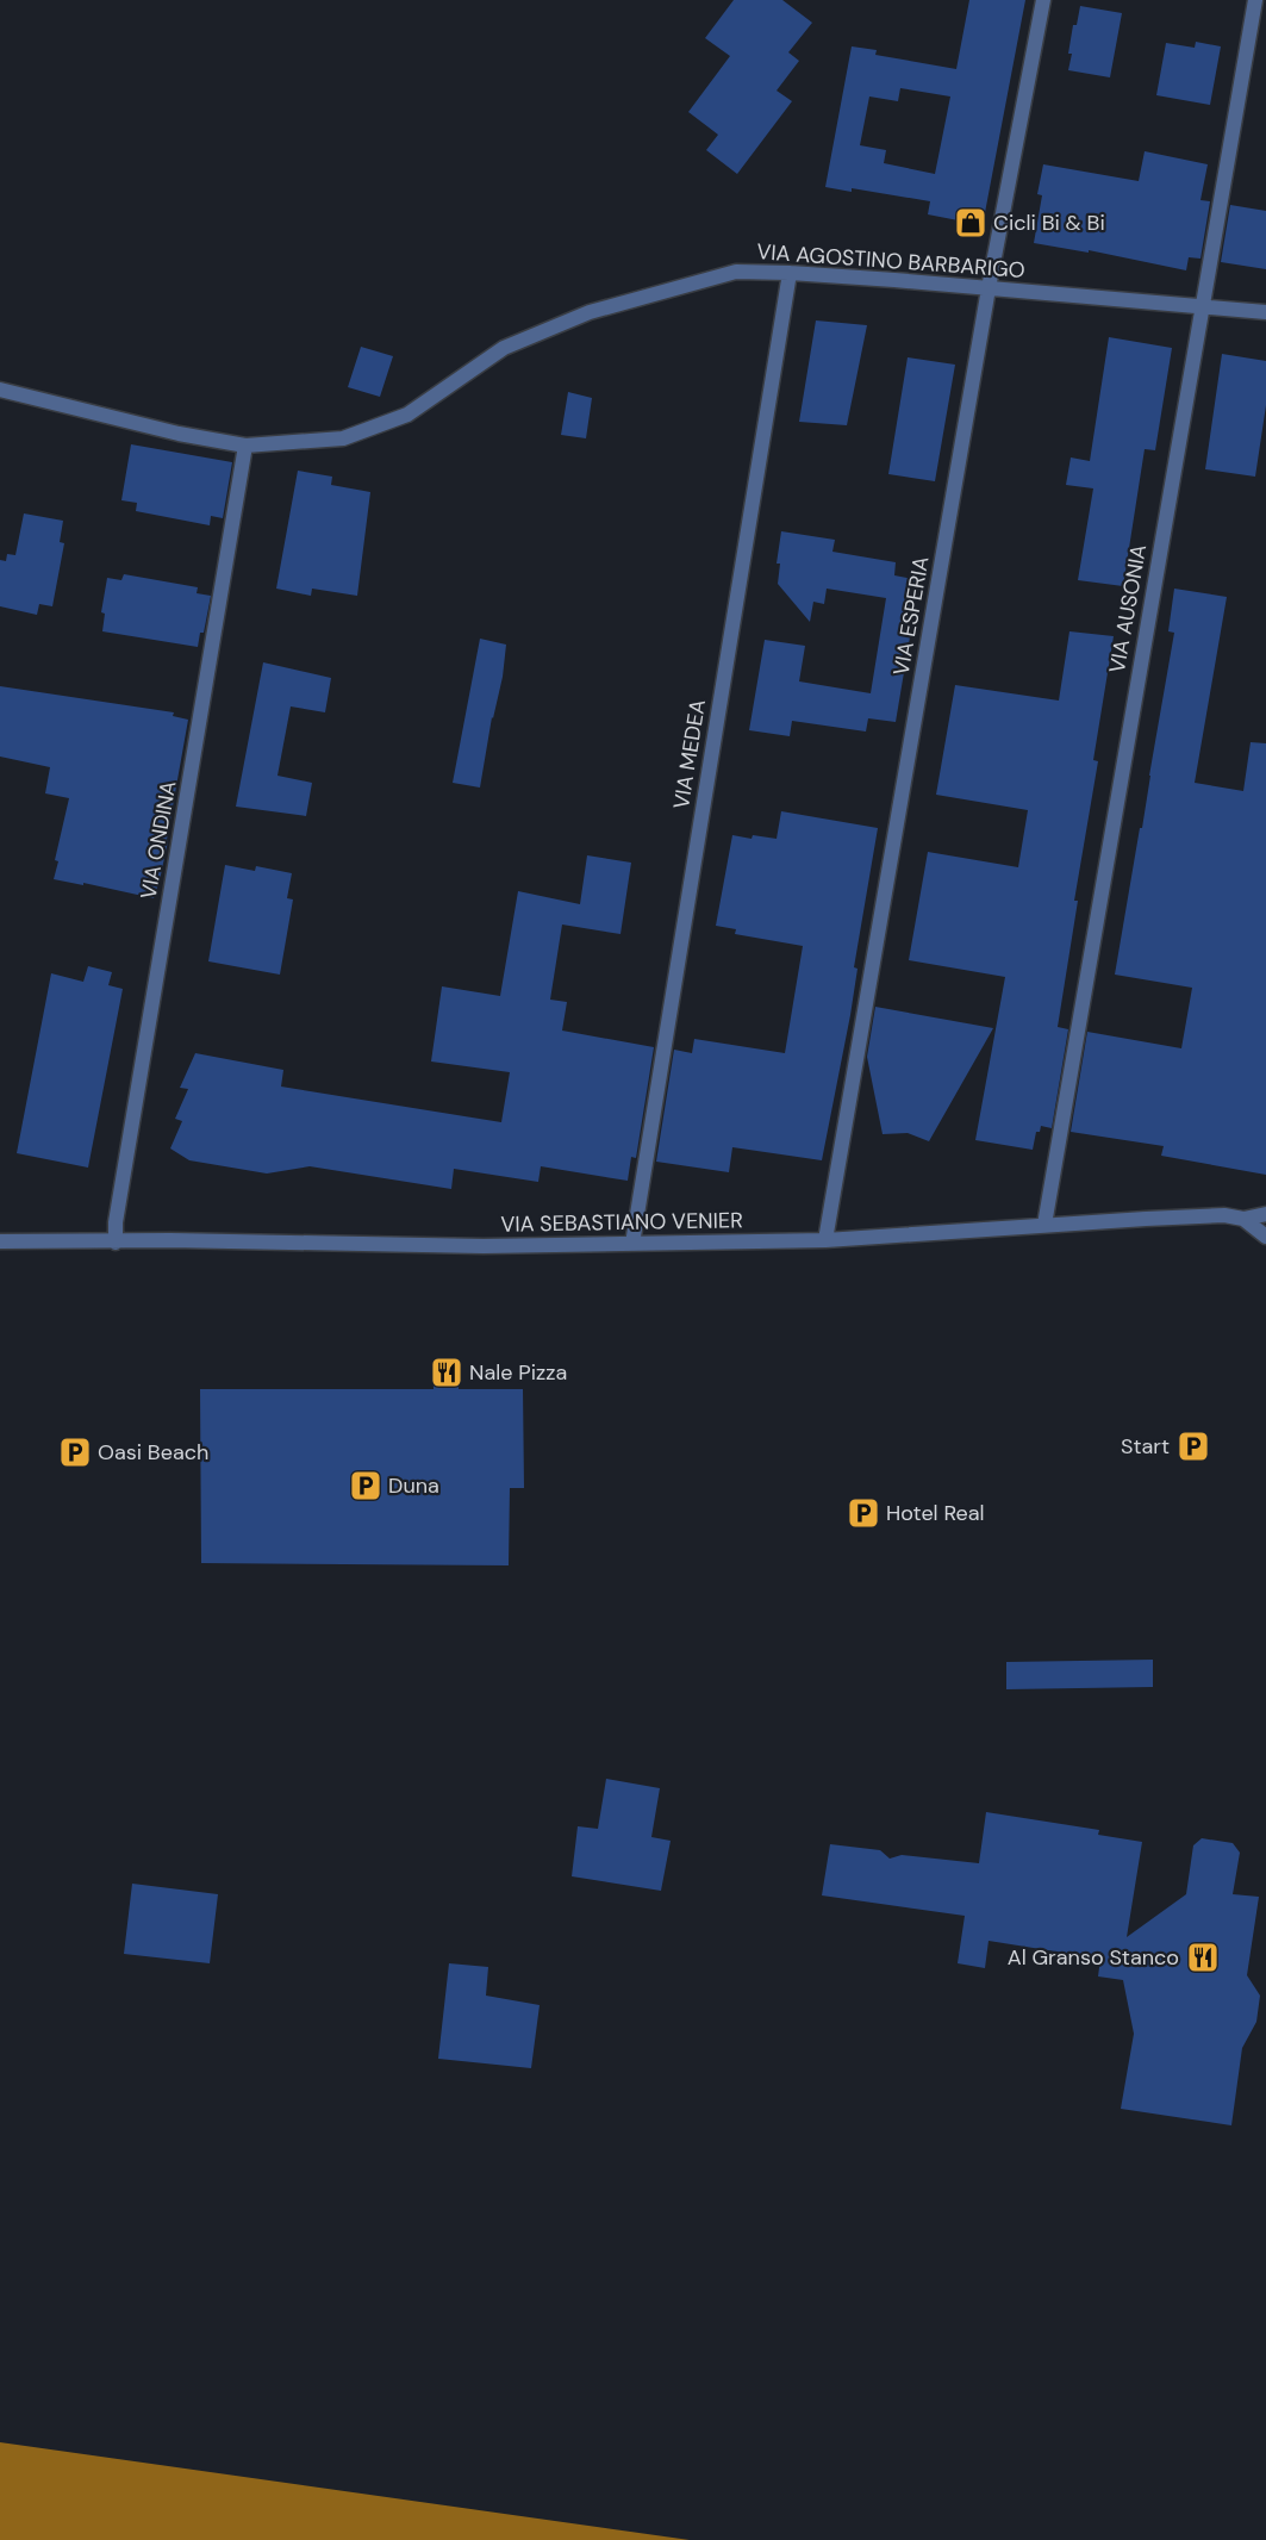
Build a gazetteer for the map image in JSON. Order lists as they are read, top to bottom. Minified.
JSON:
{"streets":{"street":["VIA AGOSTINO BARBARIGO","VIA AUSONIA","VIA ESPERIA","VIA MEDEA","VIA ONDINA","VIA SEBASTIANO VENIER"]},"crossings":[["VIA AGOSTINO BARBARIGO","VIA AUSONIA"],["VIA AGOSTINO BARBARIGO","VIA ESPERIA"],["VIA AGOSTINO BARBARIGO","VIA MEDEA"],["VIA AGOSTINO BARBARIGO","VIA ONDINA"],["VIA AUSONIA","VIA SEBASTIANO VENIER"],["VIA ESPERIA","VIA SEBASTIANO VENIER"],["VIA MEDEA","VIA SEBASTIANO VENIER"],["VIA ONDINA","VIA SEBASTIANO VENIER"]],"places":{"shop":["Cicli Bi & Bi"],"restaurant":["Nale Pizza","Al Granso Stanco"],"parking":["Start","Oasi Beach","Duna","Hotel Real"]}}
